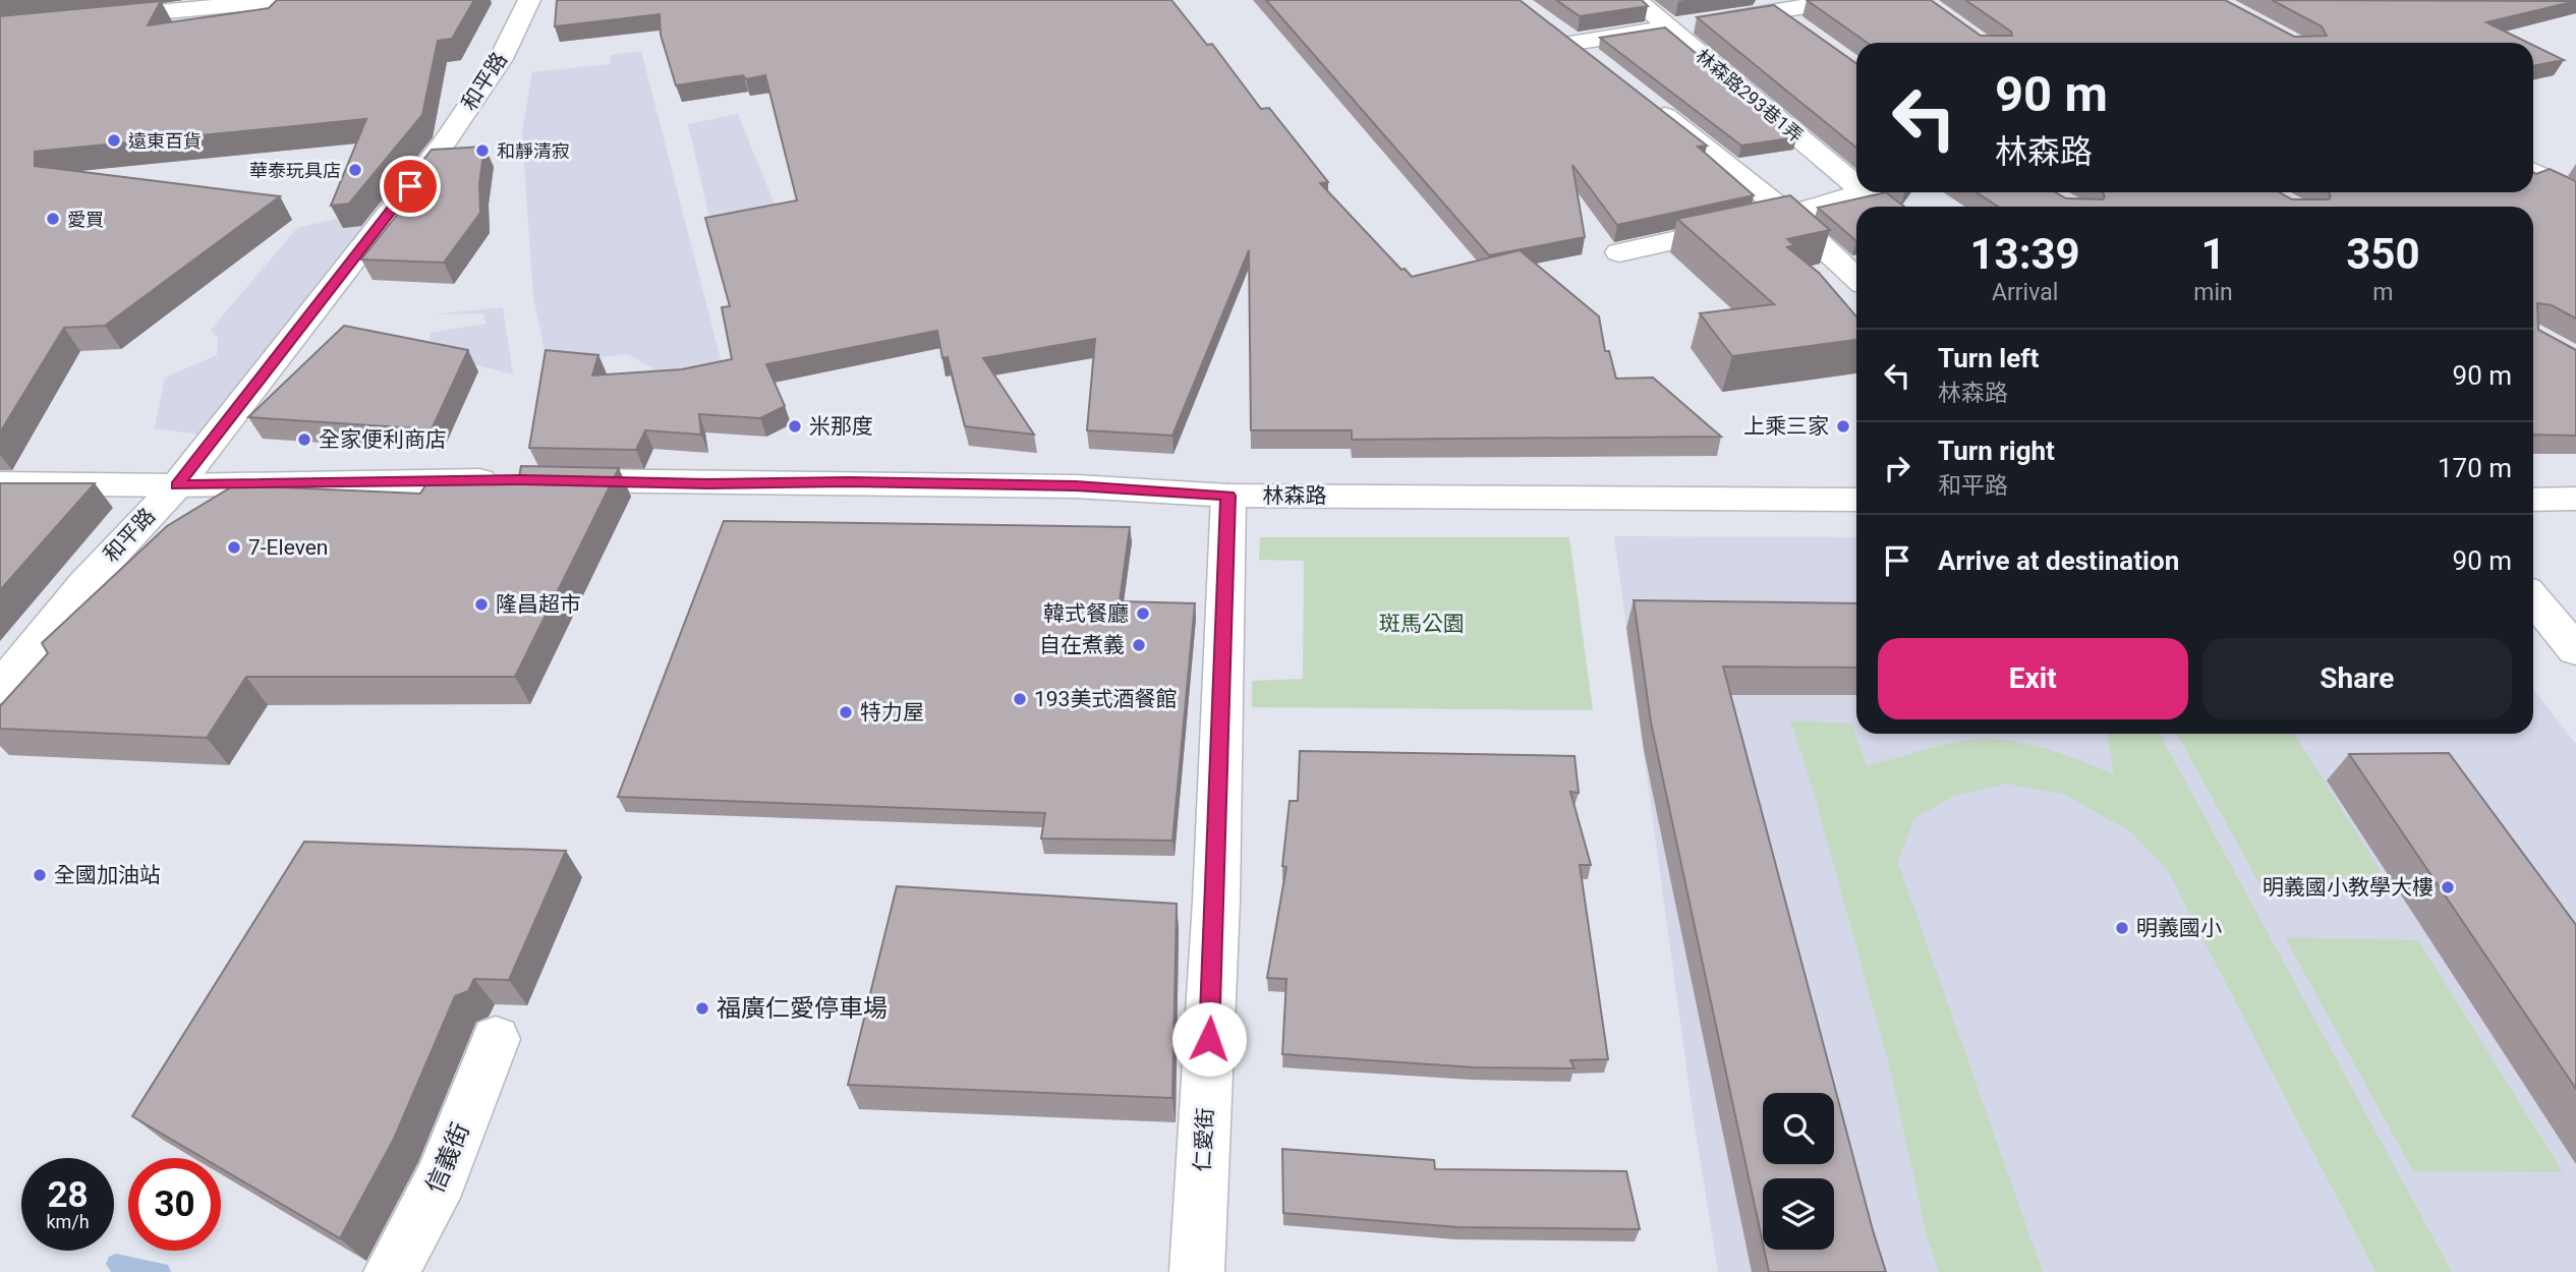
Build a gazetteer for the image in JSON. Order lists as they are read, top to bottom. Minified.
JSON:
{"streets":{"street":["和平路","林森路293巷1弄","林森路","仁愛街","信義街"]},"crossings":[["和平路","林森路"],["林森路","仁愛街"]],"parks":["斑馬公園"],"places":["遠東百貨","和靜清寂","華泰玩具店","愛買","米那度","上乘三家","全家便利商店","7-Eleven","隆昌超市","韓式餐廳","自在煮義","193美式酒餐館","特力屋","全國加油站","明義國小教學大樓","明義國小","福廣仁愛停車場"],"page":{"turn":["90 m","林森路"],"eta":["13:39","Arrival","1","min","350","m"],"list":[{"name":"Turn left","note":"林森路","value":"90 m"},{"name":"Turn right","note":"和平路","value":"170 m"},{"name":"Arrive at destination","value":"90 m"}],"buttons":["Exit","Share"],"speed":"28 km/h","limit":"30"}}
